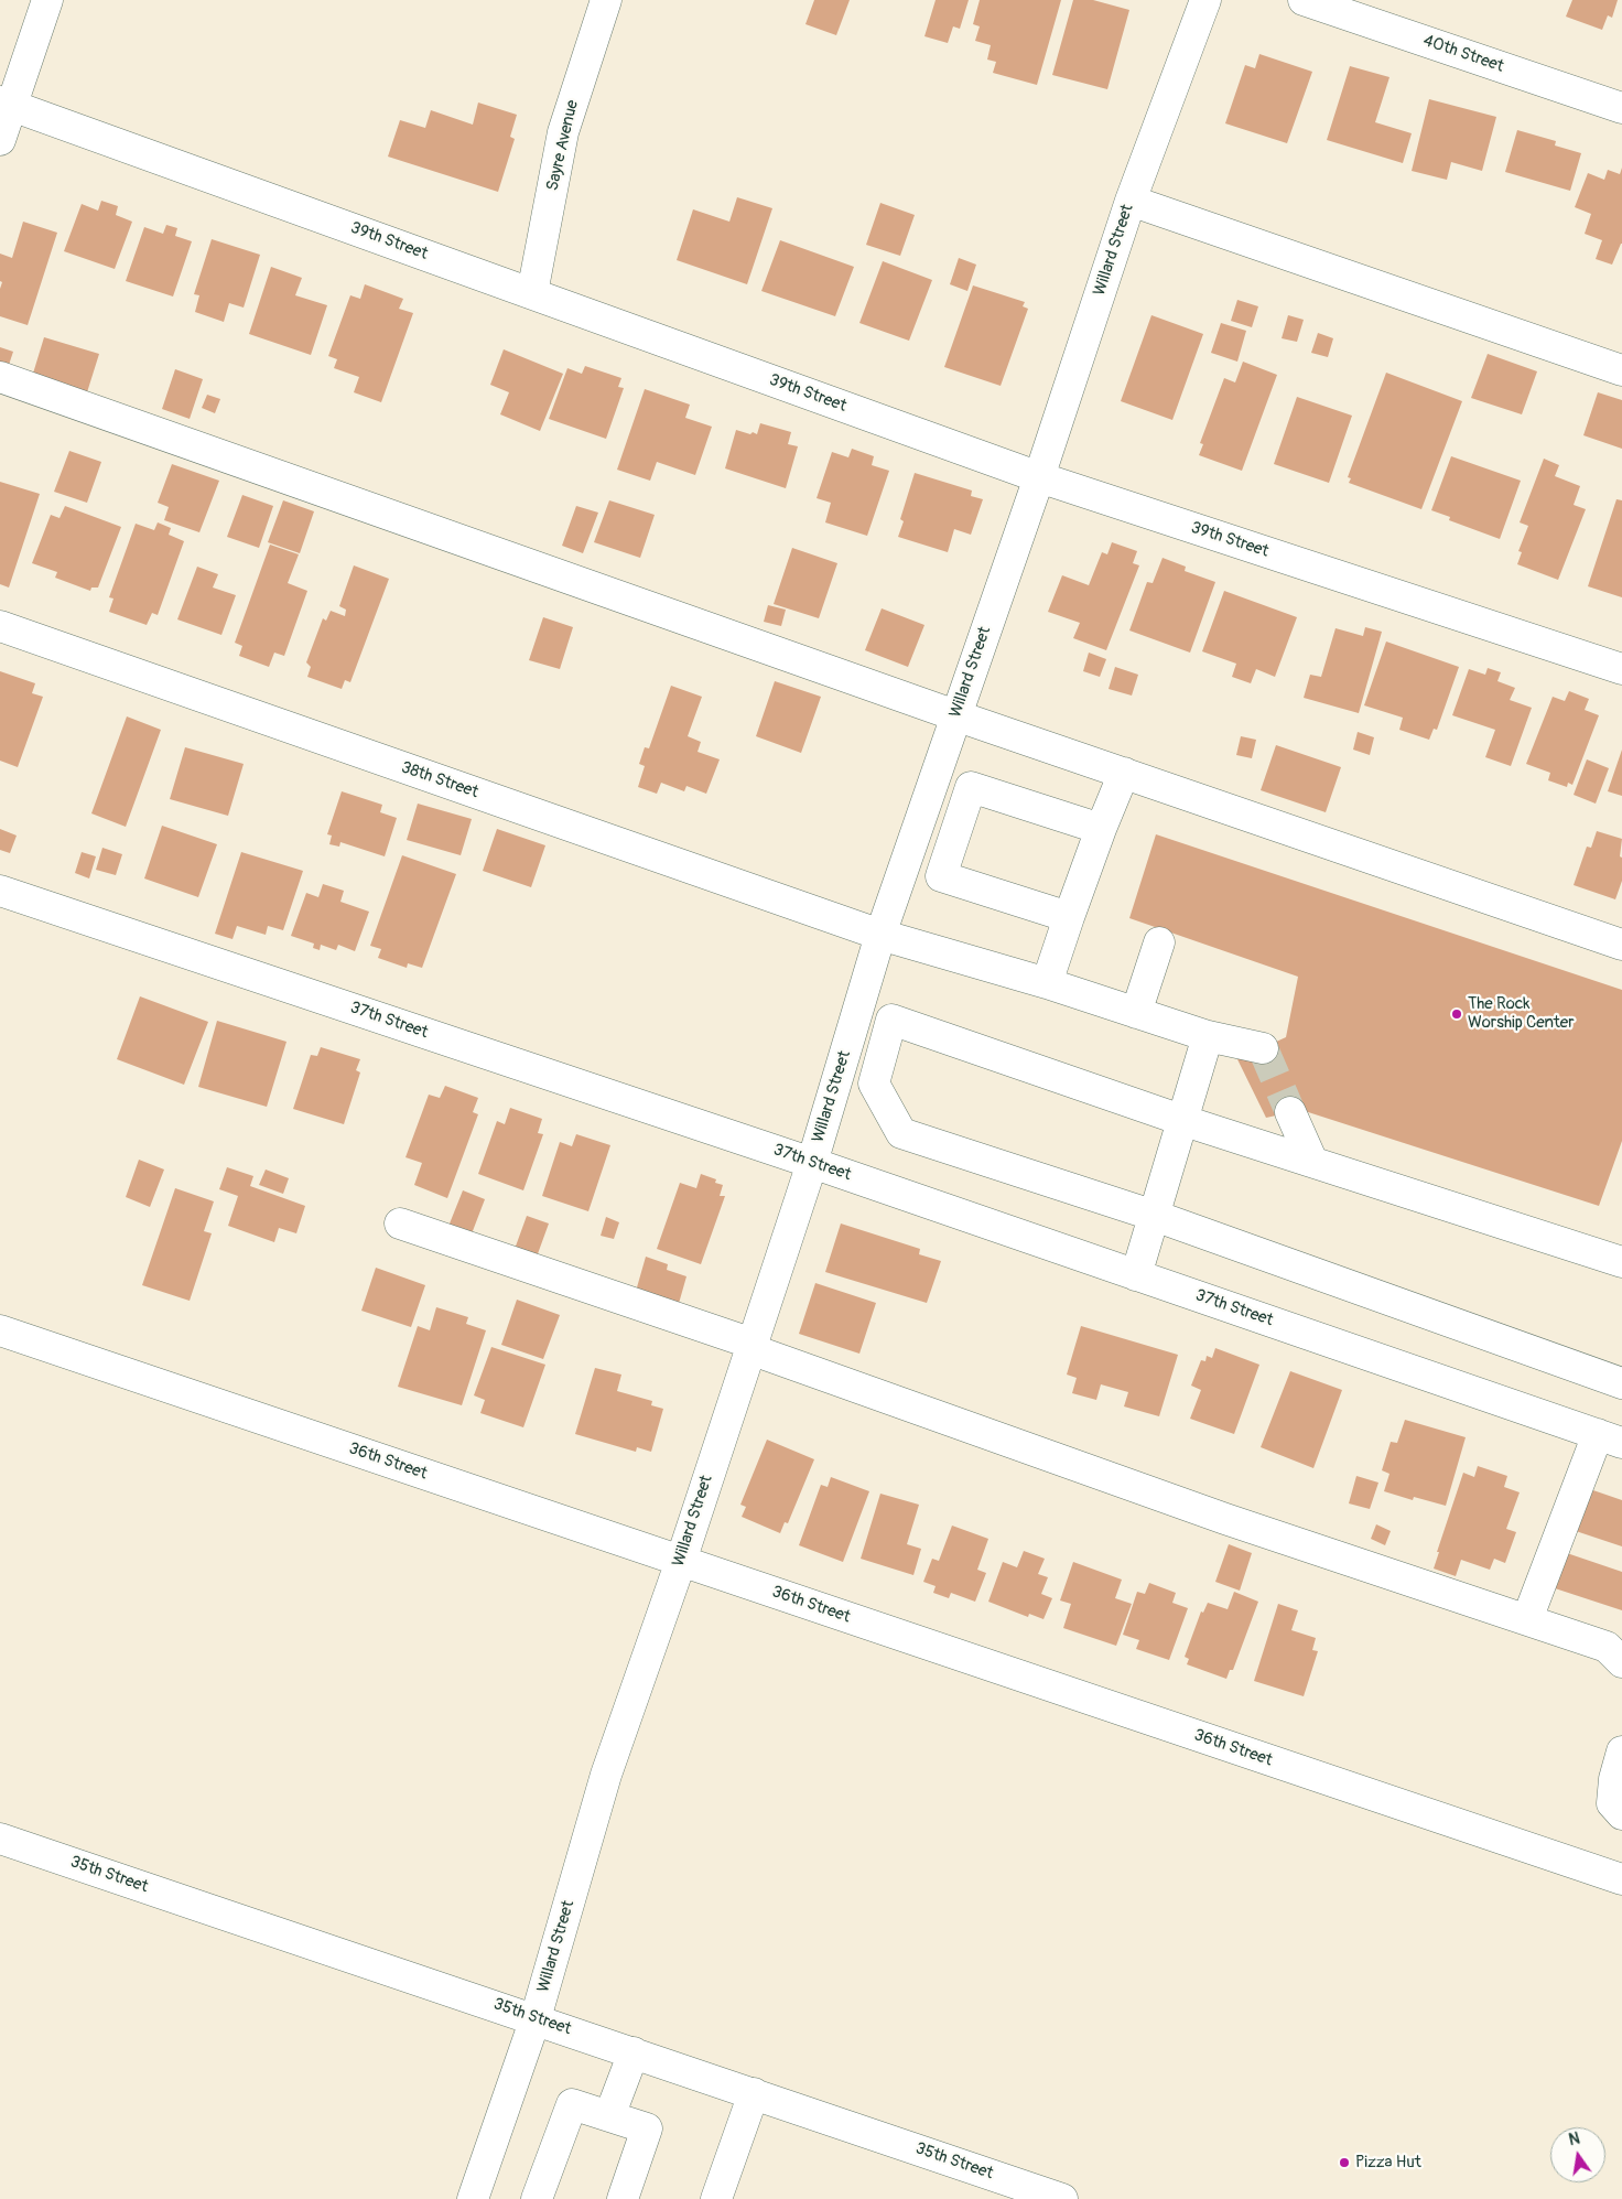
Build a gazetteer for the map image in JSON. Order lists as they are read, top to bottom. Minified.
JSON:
{"streets":{"street":["40th Street","Sayre Avenue","39th Street","Willard Street","38th Street","37th Street","36th Street","35th Street"]},"crossings":[["Sayre Avenue","39th Street"],["39th Street","Willard Street"],["Willard Street","38th Street"],["Willard Street","37th Street"],["Willard Street","36th Street"],["Willard Street","35th Street"]],"places":["The Rock Worship Center","Pizza Hut"],"north":"top"}
